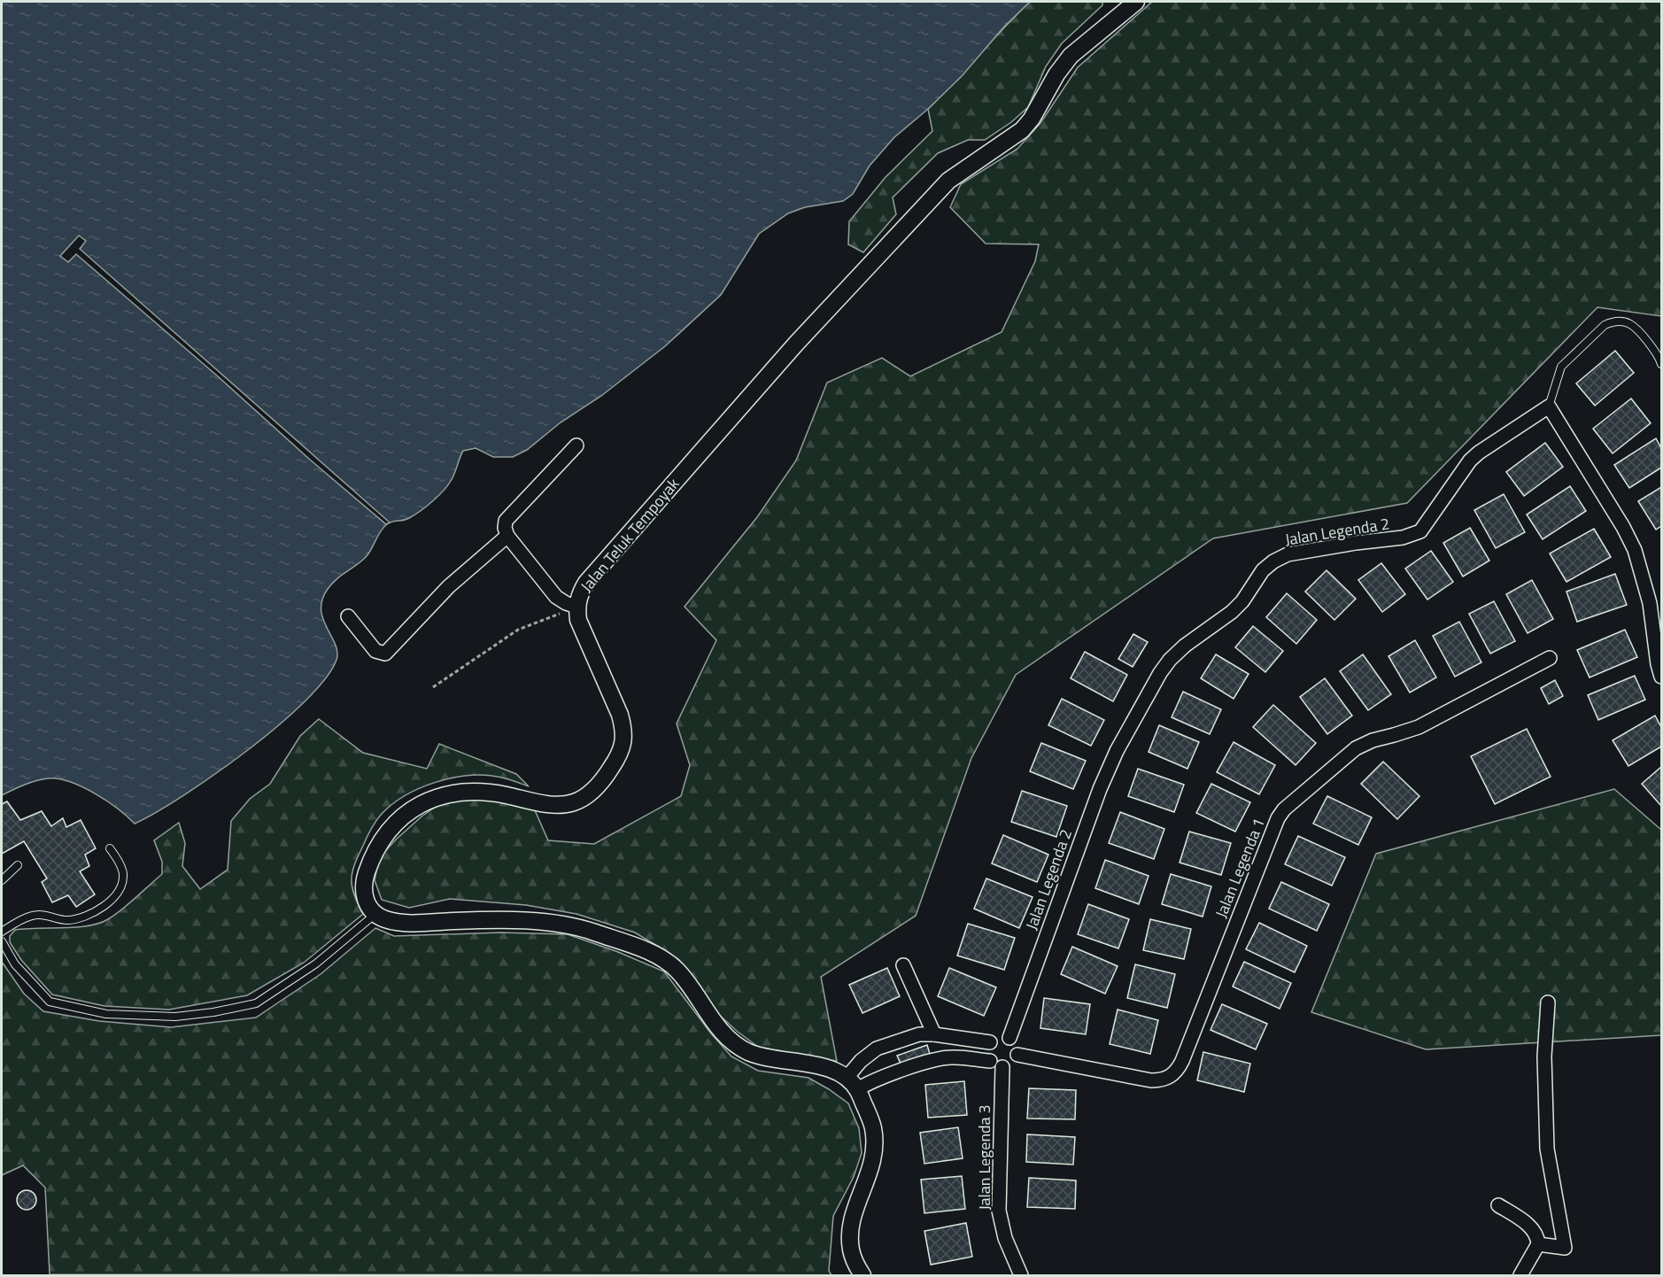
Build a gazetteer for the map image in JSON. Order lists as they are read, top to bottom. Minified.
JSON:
{"streets":{"street":["Jalan Legenda 2","Jalan Teluk Tempoyak","Jalan Legenda 1","Jalan Legenda 3"]},"crossings":[["Jalan Legenda 2","Jalan Legenda 1"],["Jalan Legenda 2","Jalan Legenda 3"],["Jalan Legenda 1","Jalan Legenda 3"]]}
